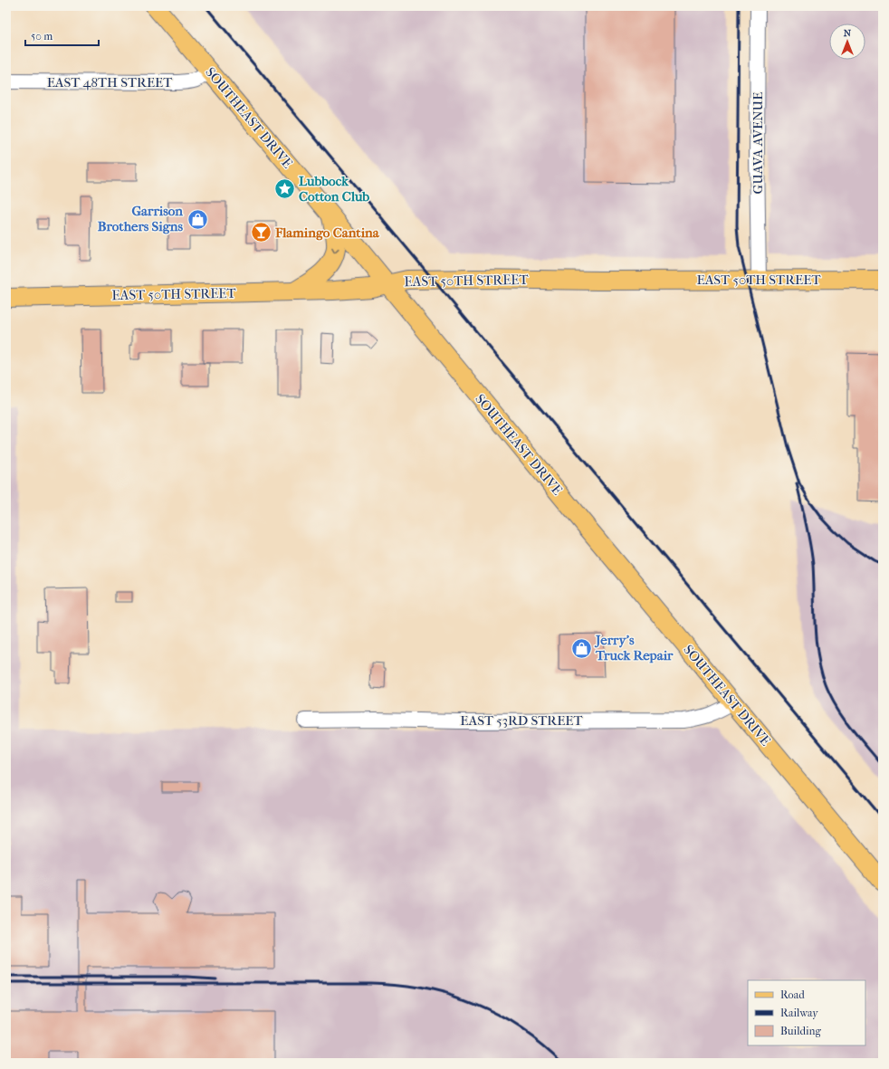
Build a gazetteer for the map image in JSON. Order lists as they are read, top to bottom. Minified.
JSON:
{"streets":{"main road":["SOUTHEAST DRIVE","EAST 50TH STREET"],"street":["EAST 48TH STREET","GUAVA AVENUE","EAST 53RD STREET"]},"crossings":[["EAST 48TH STREET","SOUTHEAST DRIVE"],["SOUTHEAST DRIVE","EAST 50TH STREET"],["SOUTHEAST DRIVE","EAST 53RD STREET"],["GUAVA AVENUE","EAST 50TH STREET"]],"places":{"place":["Lubbock Cotton Club"],"shop":["Garrison Brothers Signs","Jerry's Truck Repair"],"bar":["Flamingo Cantina"]},"legend":["Road","Railway","Building"],"scale_bar":"50 m","north":"top"}
